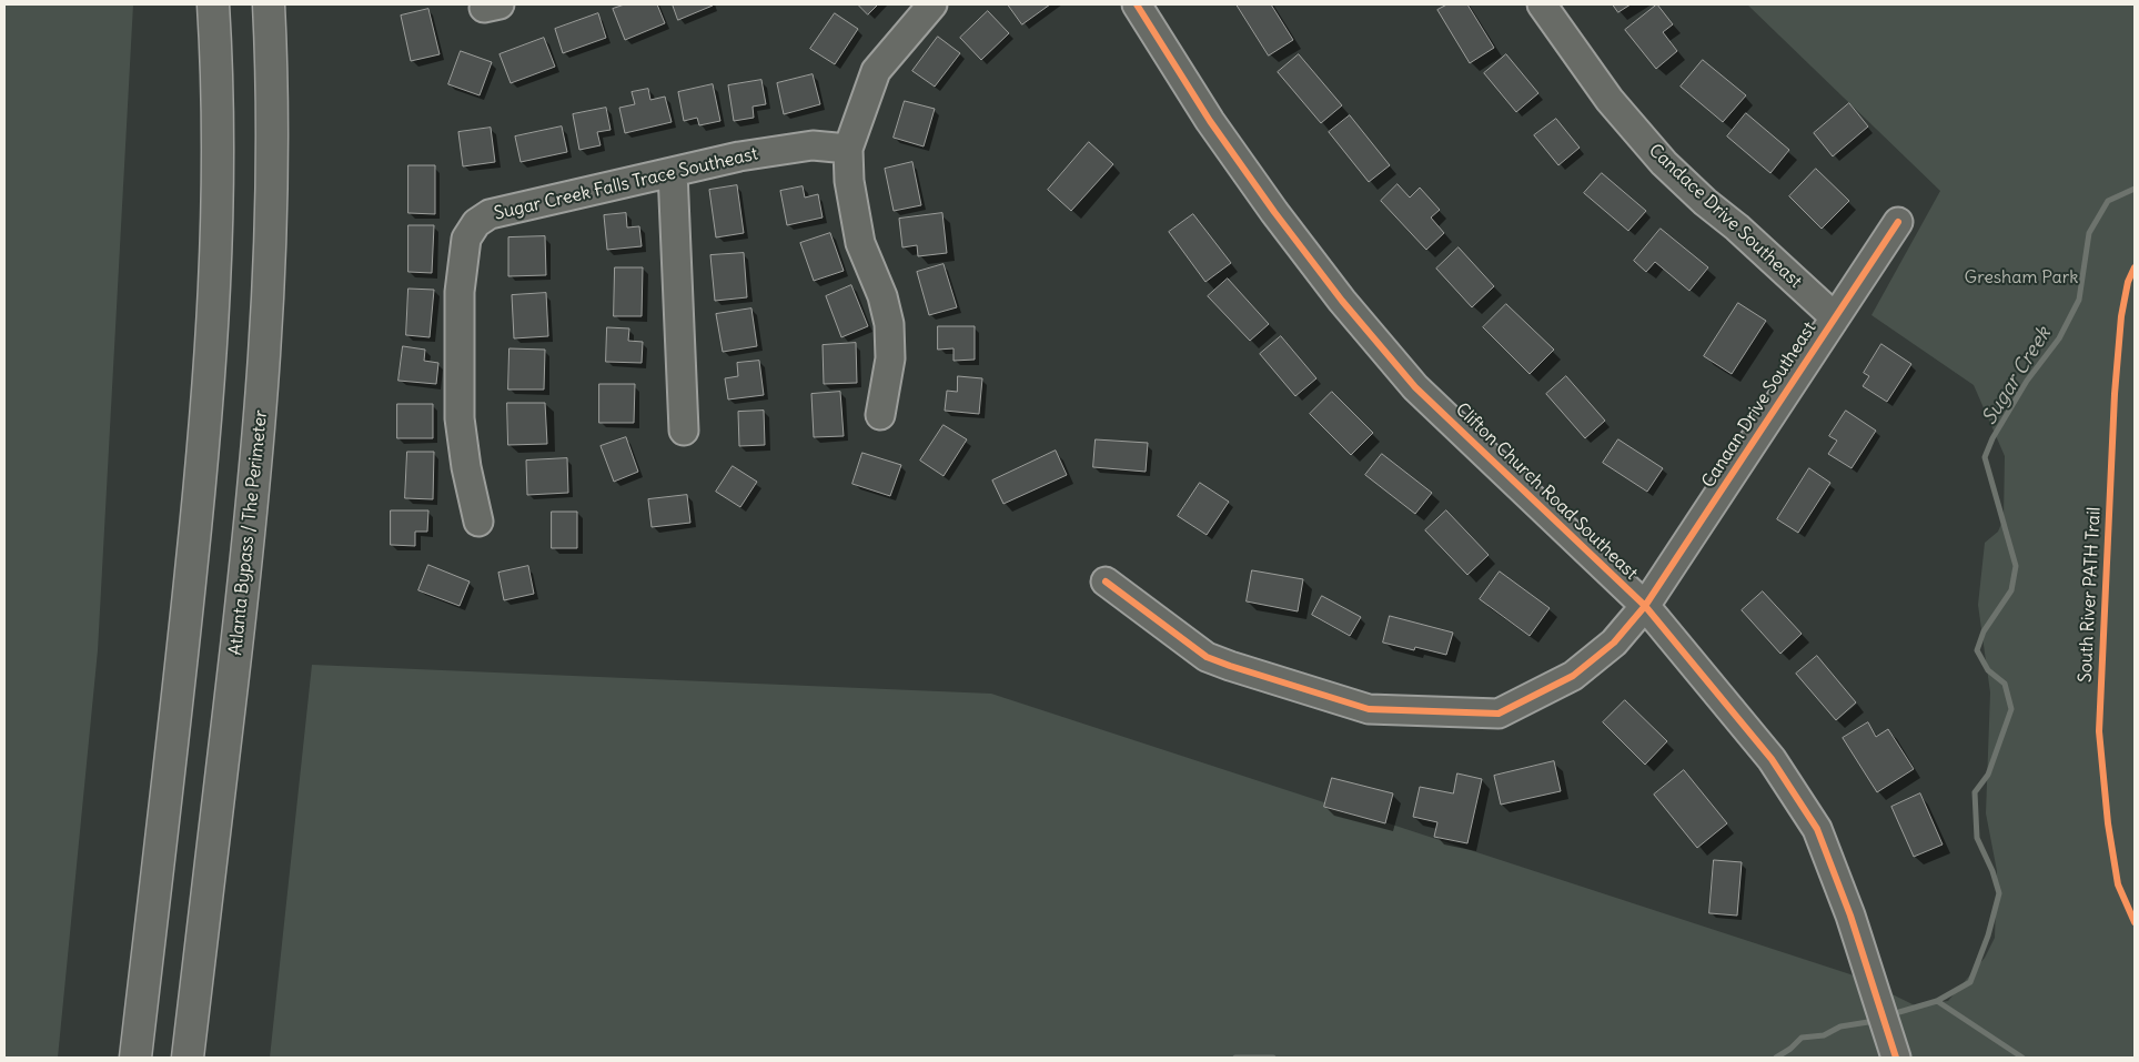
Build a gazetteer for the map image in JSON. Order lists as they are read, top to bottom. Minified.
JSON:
{"streets":{"highway":["Atlanta Bypass / The Perimeter"],"street":["Sugar Creek Falls Trace Southeast","Candace Drive Southeast","Canaan Drive Southeast","Clifton Church Road Southeast"],"cycle path":["South River PATH Trail"]},"crossings":[["Candace Drive Southeast","Canaan Drive Southeast"],["Canaan Drive Southeast","Clifton Church Road Southeast"]],"water":["Sugar Creek"],"parks":["Gresham Park"]}
